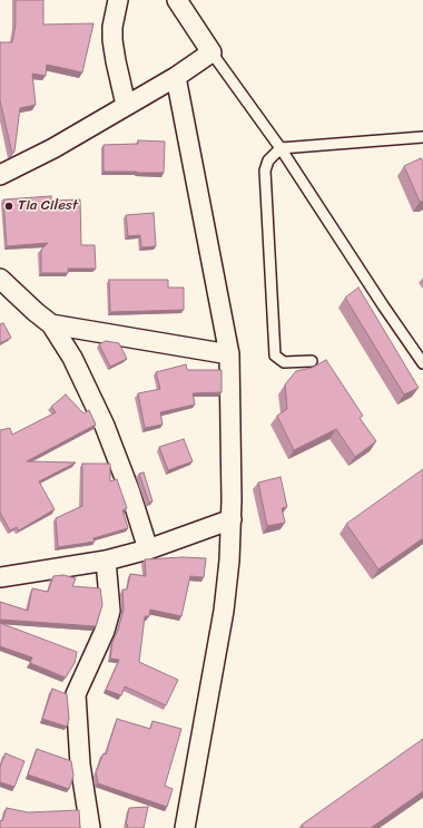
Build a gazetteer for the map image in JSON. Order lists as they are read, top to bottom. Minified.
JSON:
{"places":["Tia Cilest"]}
